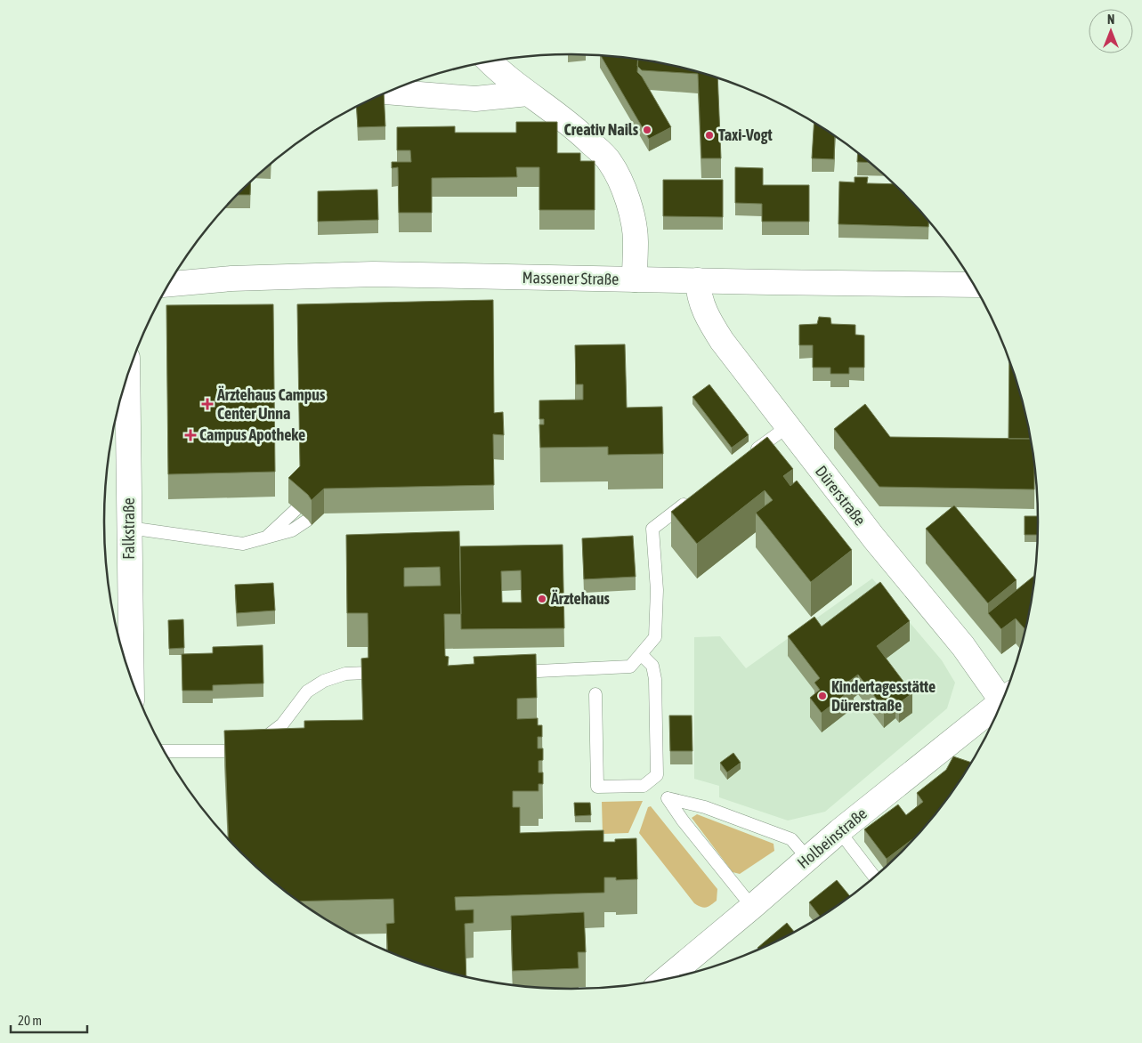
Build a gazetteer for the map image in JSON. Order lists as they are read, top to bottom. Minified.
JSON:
{"streets":{"street":["Massener Straße","Dürerstraße","Falkstraße","Holbeinstraße"]},"crossings":[["Massener Straße","Dürerstraße"]],"places":{"other":["Creativ Nails","Taxi-Vogt","Ärztehaus","Kindertagesstätte Dürerstraße"],"health":["Ärztehaus Campus Center Unna","Campus Apotheke"]},"scale_bar":"20 m","north":"top"}
